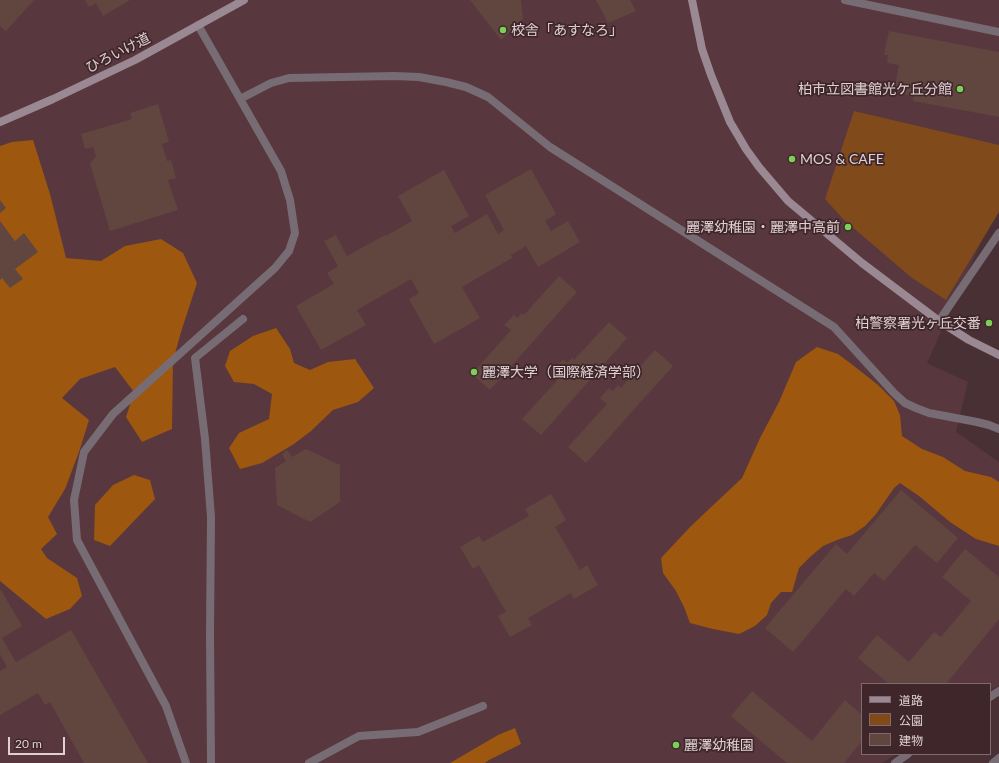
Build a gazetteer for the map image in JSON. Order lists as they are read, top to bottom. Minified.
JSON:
{"streets":{"street":["ひろいけ道"]},"places":["校舎「あすなろ」","柏市立図書館光ケ丘分館","MOS & CAFE","麗澤幼稚園・麗澤中高前","柏警察署光ヶ丘交番","麗澤大学（国際経済学部）","麗澤幼稚園"],"legend":["道路","公園","建物"],"scale_bar":"20 m"}
